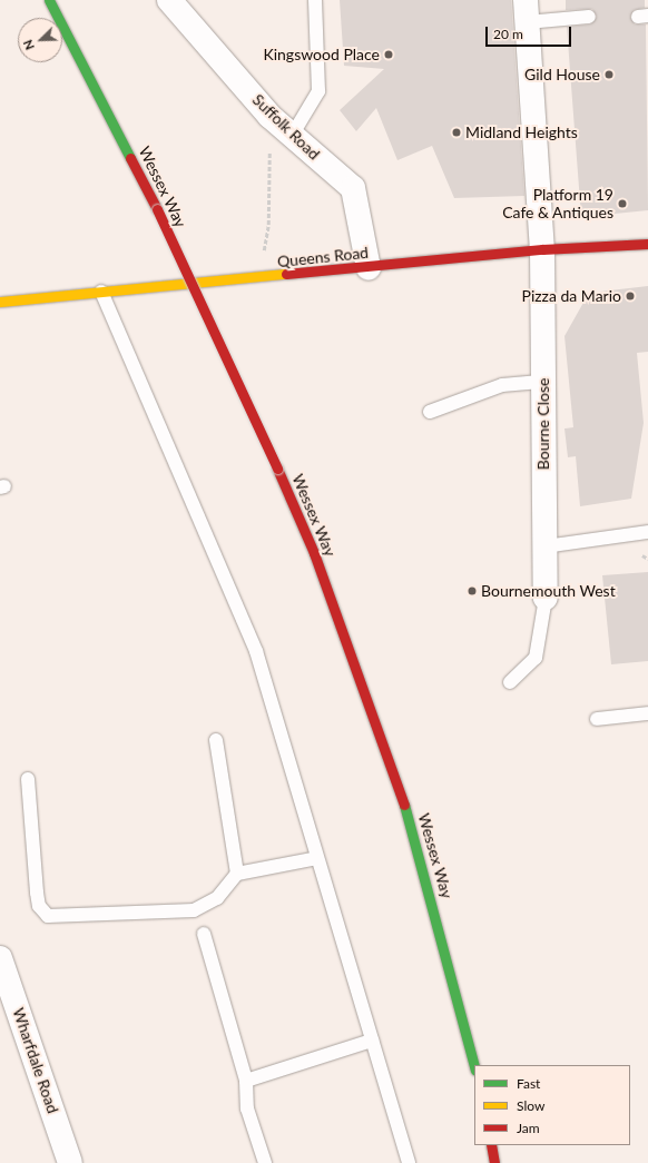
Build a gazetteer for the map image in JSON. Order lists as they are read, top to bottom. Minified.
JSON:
{"streets":{"main road":["Wessex Way","Queens Road"],"street":["Suffolk Road","Bourne Close","Wharfdale Road"]},"crossings":[["Suffolk Road","Queens Road"],["Queens Road","Bourne Close"]],"places":["Kingswood Place","Gild House","Midland Heights","Platform 19 Cafe & Antiques","Pizza da Mario","Bournemouth West"],"legend":["Fast","Slow","Jam"],"scale_bar":"20 m","north":"bottom left"}
